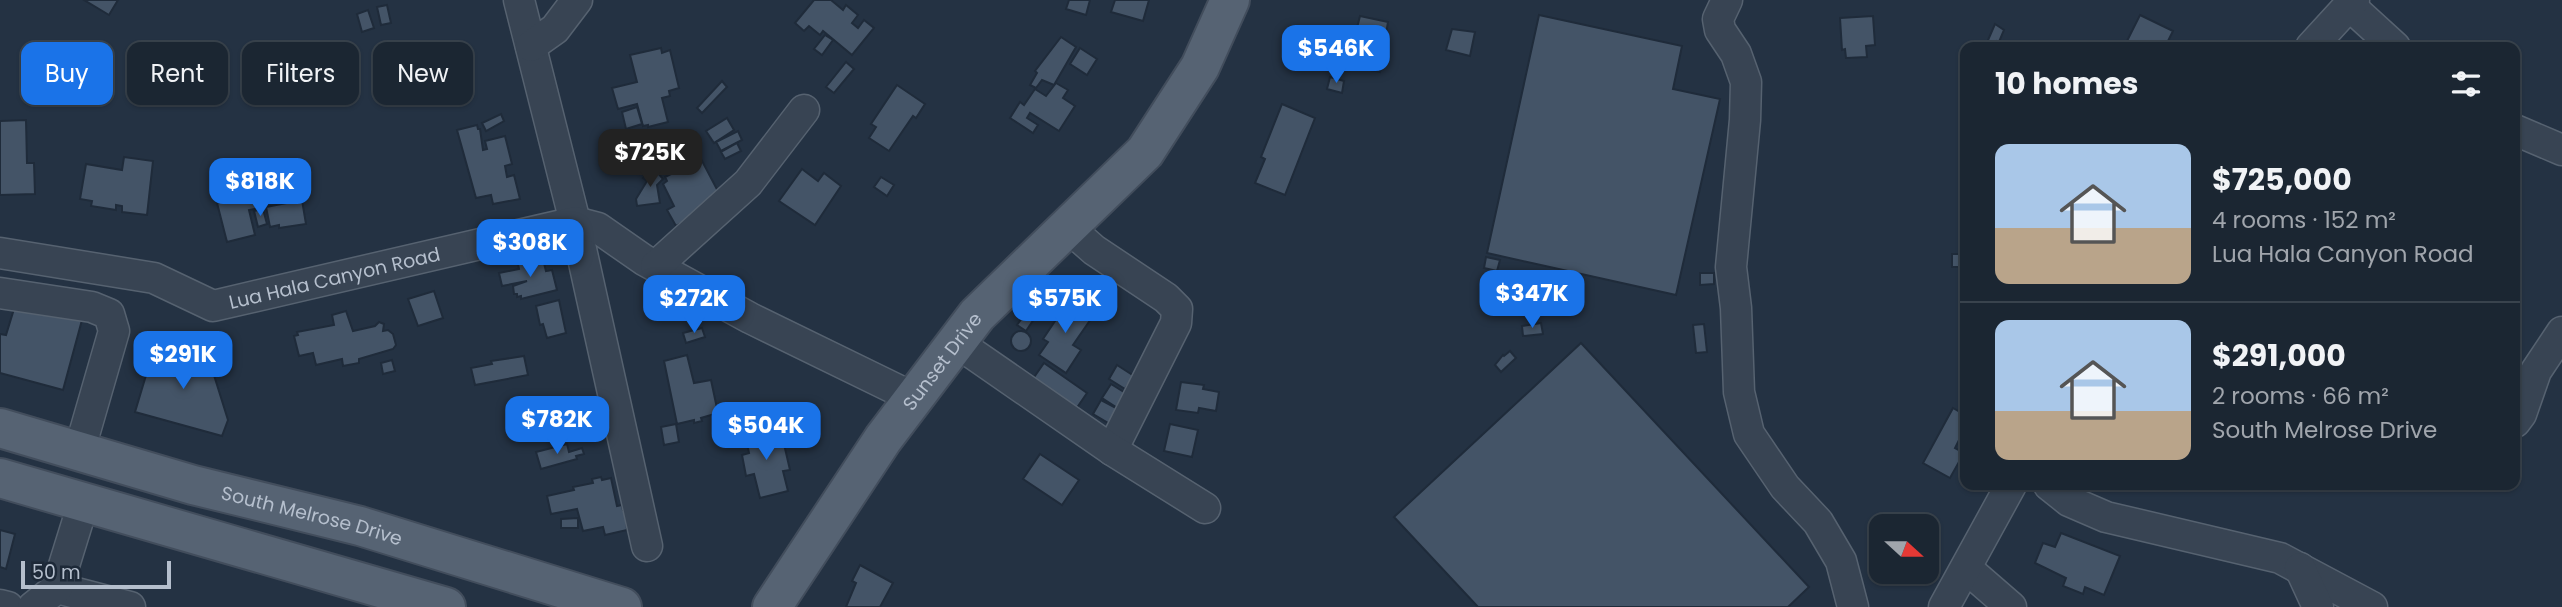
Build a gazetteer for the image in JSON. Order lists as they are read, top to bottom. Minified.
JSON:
{"streets":{"main road":["Sunset Drive","South Melrose Drive"],"street":["Lua Hala Canyon Road"]},"scale_bar":"50 m","north":"right","page":{"price":["$546K","$725K","$818K","$308K","$347K","$272K","$575K","$291K","$782K","$504K"],"chip":["Buy","Rent","Filters","New"],"heading":"10 homes","list":[{"name":"$725,000","note":"4 rooms · 152 m² · Lua Hala Canyon Road"},{"name":"$291,000","note":"2 rooms · 66 m² · South Melrose Drive"}],"scale":"50 m"}}
